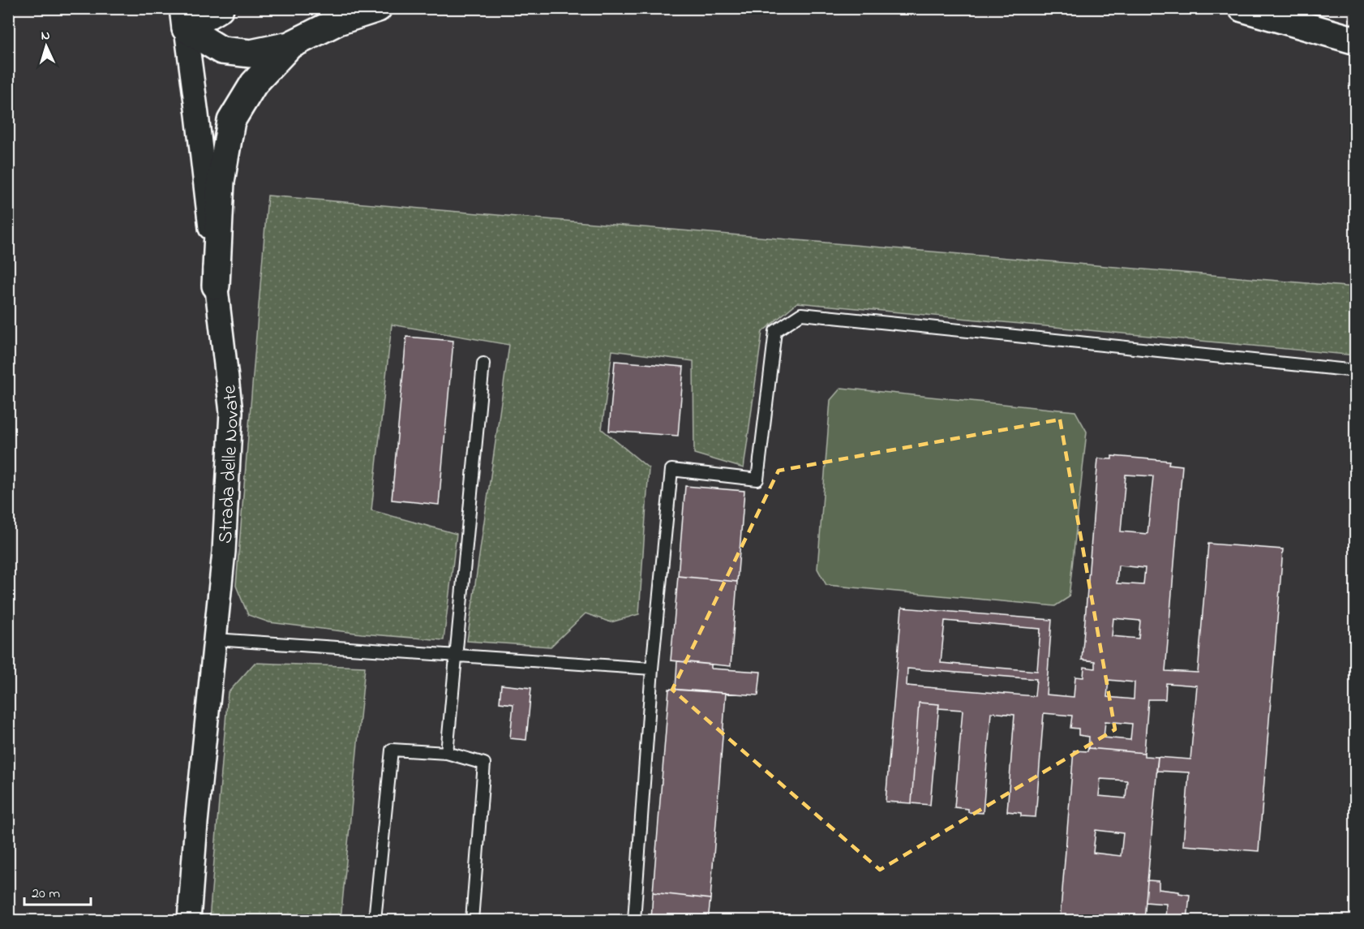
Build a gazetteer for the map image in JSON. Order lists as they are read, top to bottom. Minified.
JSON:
{"streets":{"street":["Strada delle Novate"]},"scale_bar":"20 m","north":"top"}
